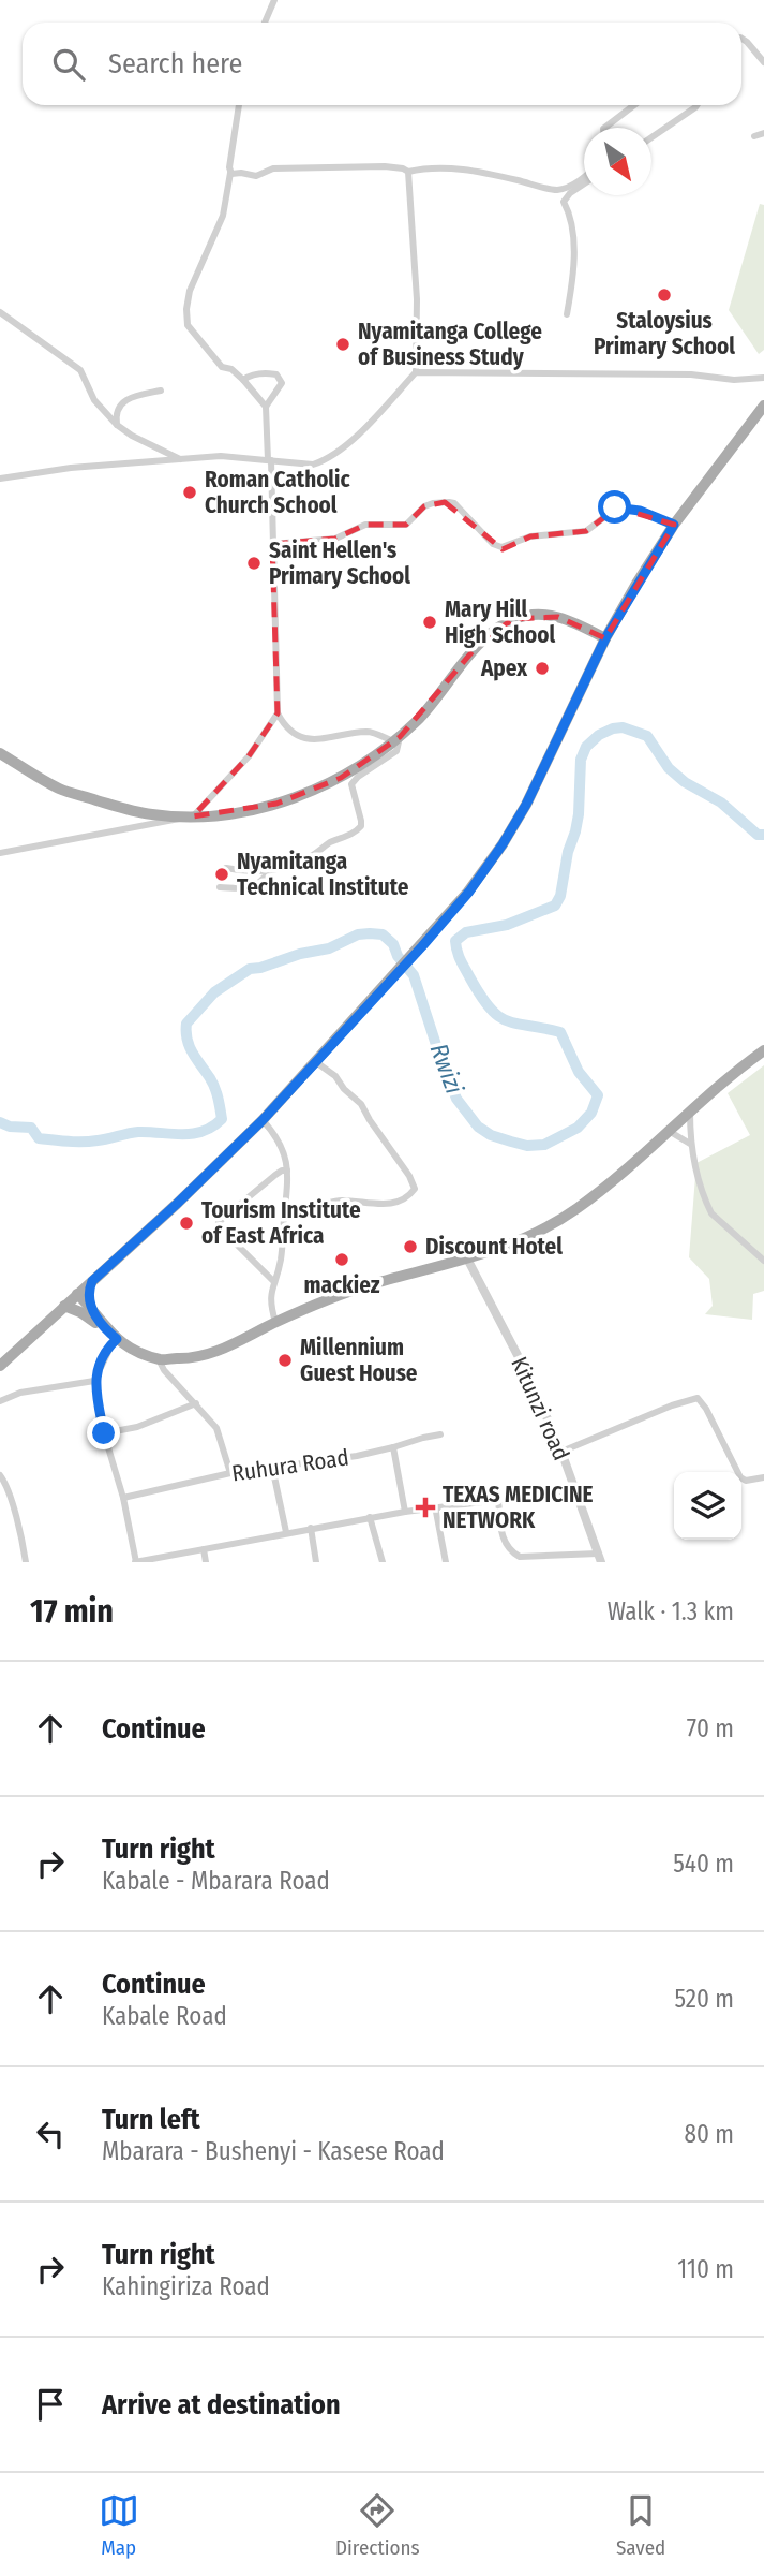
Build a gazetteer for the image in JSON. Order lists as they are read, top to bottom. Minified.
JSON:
{"streets":{"street":["Kitunzi road","Ruhura Road"]},"water":["Rwizi"],"places":{"other":["Staloysius Primary School","Nyamitanga College of Business Study","Roman Catholic Church School","Saint Hellen's Primary School","Mary Hill High School","Apex","Nyamitanga Technical Institute","Tourism Institute of East Africa","Discount Hotel","mackiez","Millennium Guest House"],"health":["TEXAS MEDICINE NETWORK"]},"north":"bottom right","page":{"search":"Search here","heading":["17 min","Walk · 1.3 km"],"list":[["Continue","70 m"],["Turn right","Kabale - Mbarara Road","540 m"],["Continue","Kabale Road","520 m"],["Turn left","Mbarara - Bushenyi - Kasese Road","80 m"],["Turn right","Kahingiriza Road","110 m"],"Arrive at destination"],"nav":["Map","Directions","Saved"]}}
